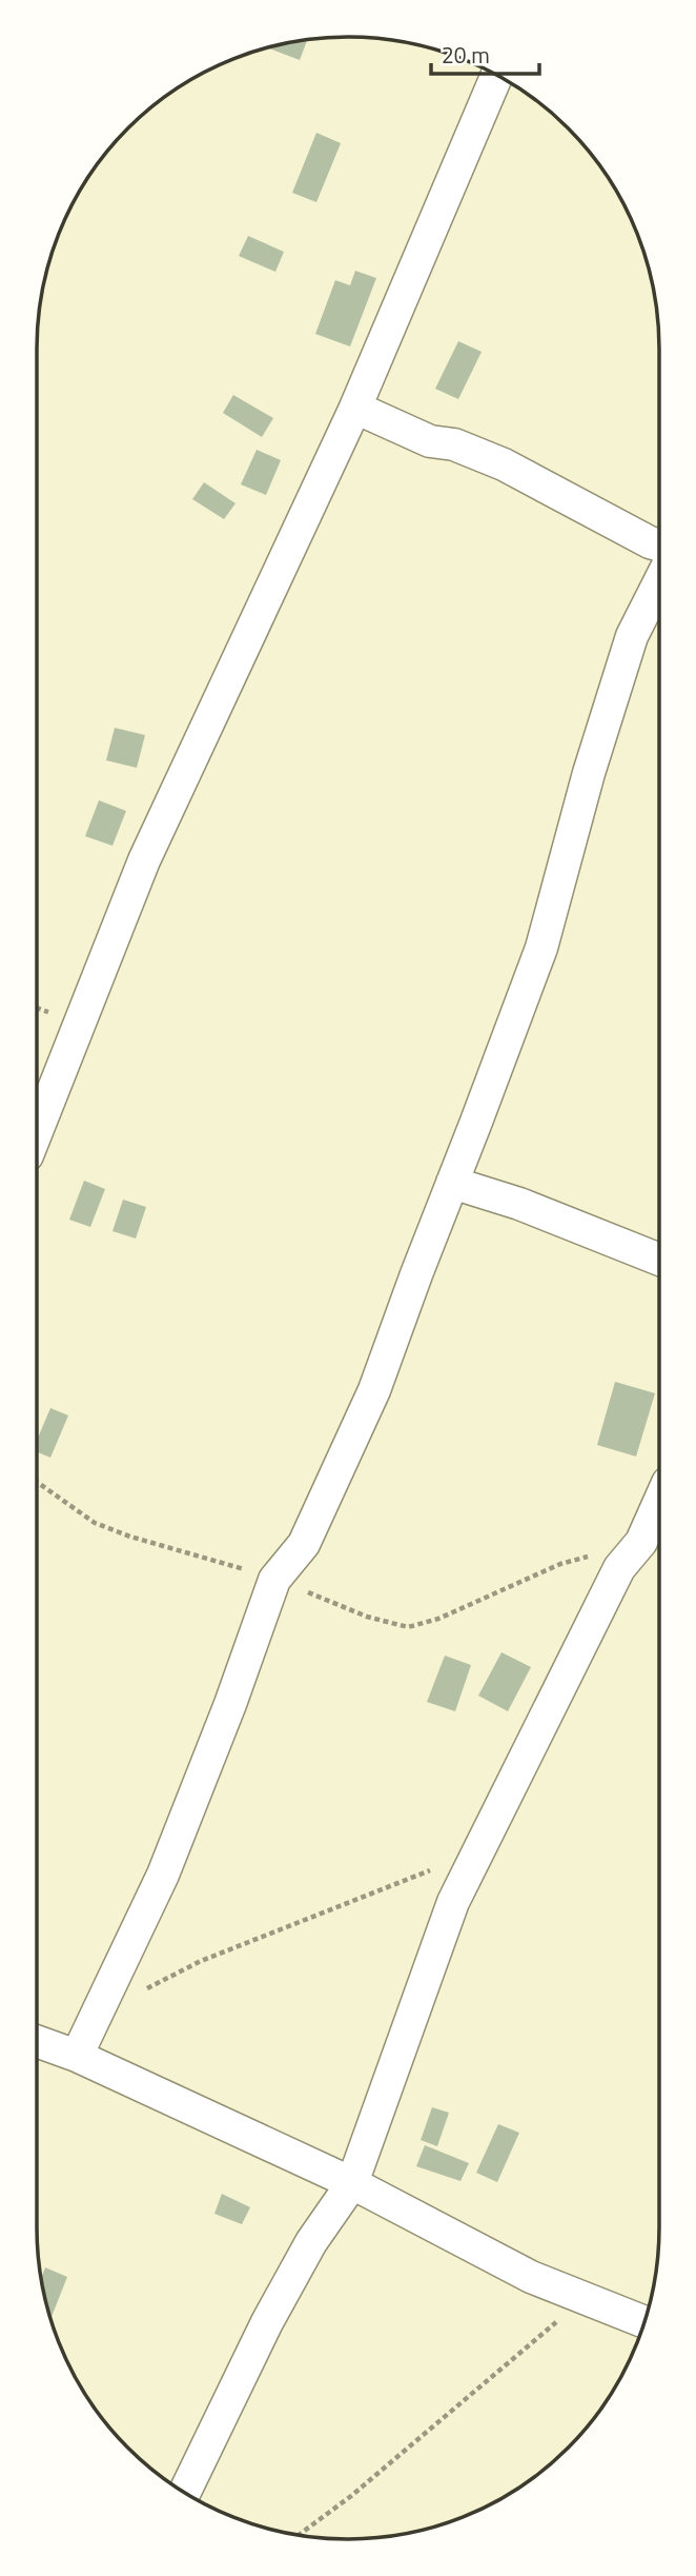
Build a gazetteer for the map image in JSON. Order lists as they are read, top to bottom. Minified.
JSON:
{"scale_bar":"20 m"}
